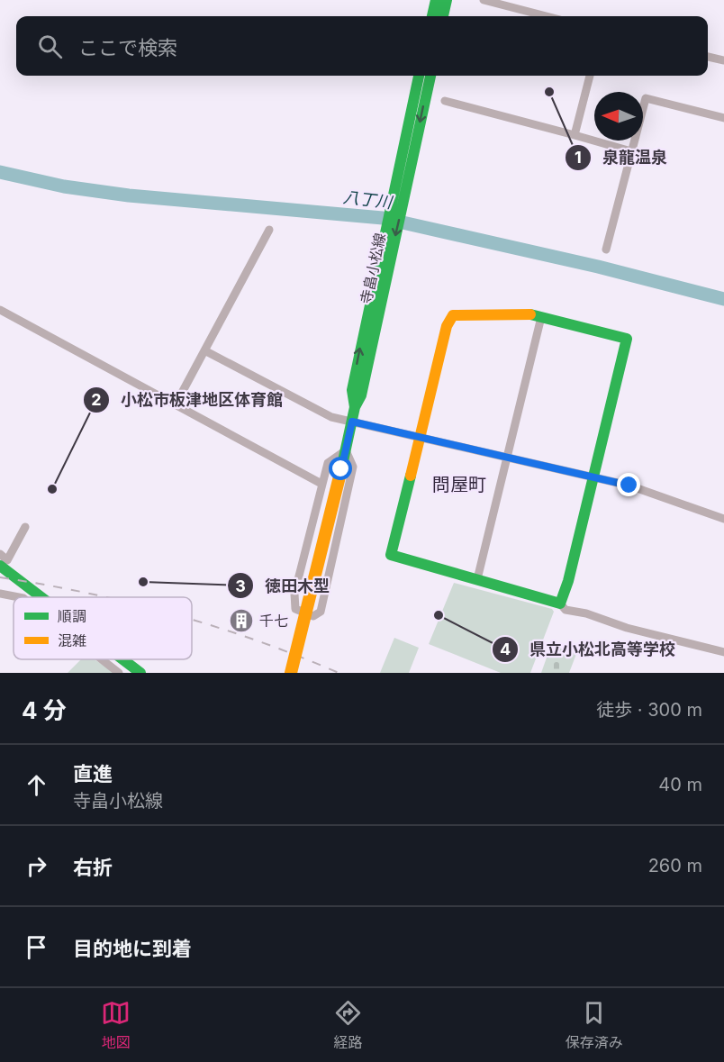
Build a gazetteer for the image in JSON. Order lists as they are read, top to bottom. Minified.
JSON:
{"streets":{"main road":["寺畠小松線"]},"districts":["問屋町"],"water":["八丁川"],"places":{"other":["泉龍温泉","小松市板津地区体育館","徳田木型","県立小松北高等学校"],"building":["千七"]},"legend":["順調","混雑"],"north":"left","page":{"search":"ここで検索","heading":["4 分","徒歩 · 300 m"],"list":[["直進","寺畠小松線","40 m"],["右折","260 m"],"目的地に到着"],"nav":["地図","経路","保存済み"]}}
